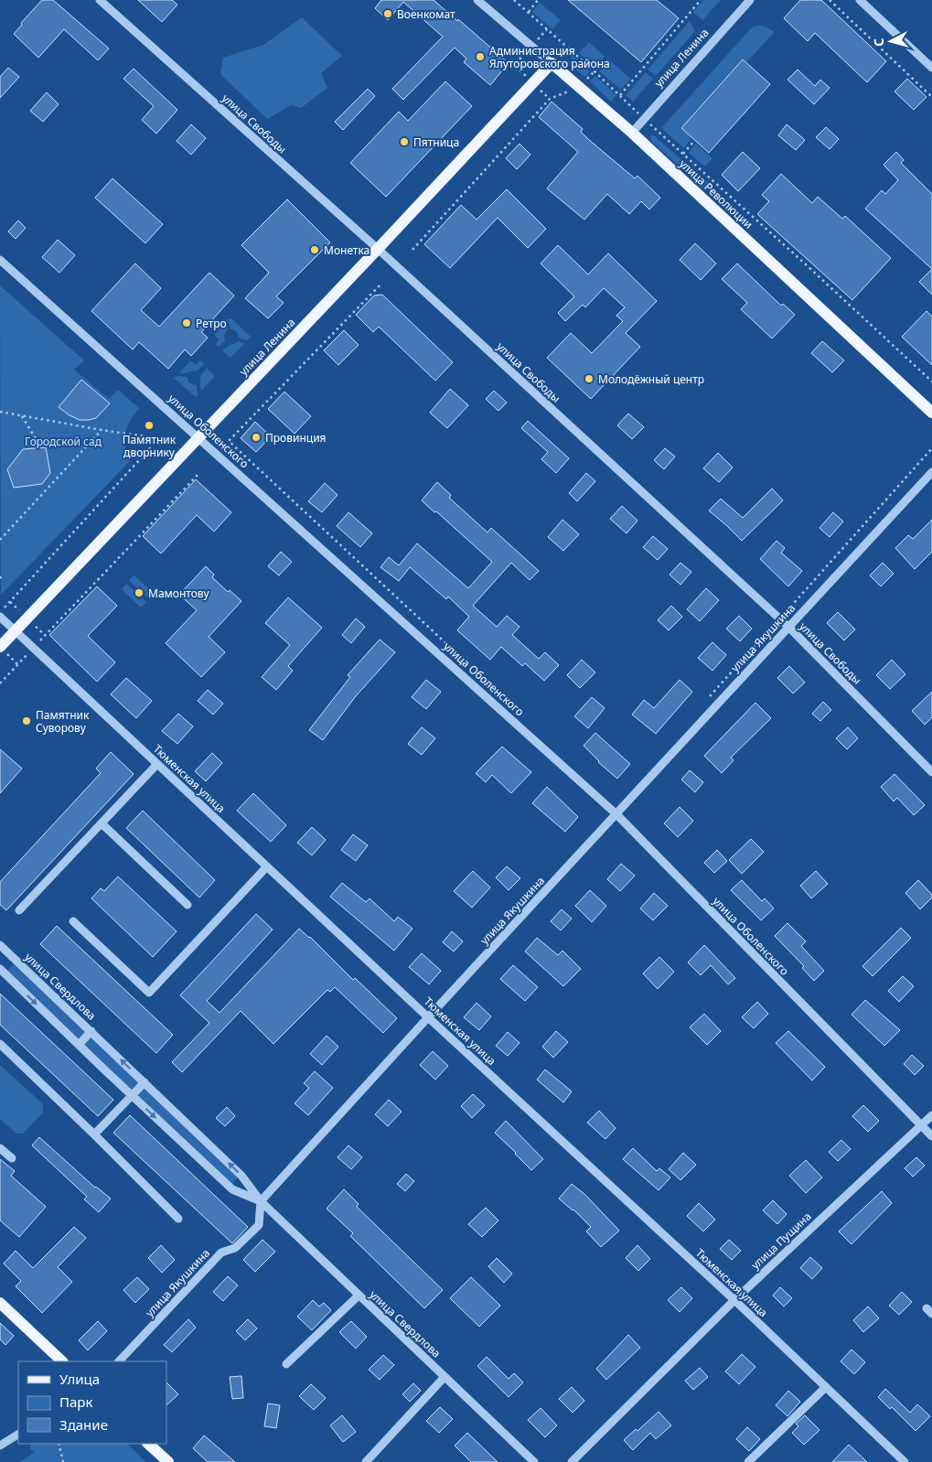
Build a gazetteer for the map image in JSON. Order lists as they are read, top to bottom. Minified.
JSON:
{"streets":{"main road":["улица Ленина","улица Революции"],"street":["улица Свободы","улица Оболенского","улица Якушкина","Тюменская улица","улица Свердлова","улица Пущина"]},"crossings":[["улица Ленина","улица Свободы"],["улица Ленина","улица Революции"],["улица Ленина","улица Оболенского"],["улица Ленина","Тюменская улица"],["улица Свободы","улица Якушкина"],["улица Оболенского","улица Якушкина"],["улица Оболенского","улица Пущина"],["улица Якушкина","Тюменская улица"],["улица Якушкина","улица Свердлова"],["Тюменская улица","улица Пущина"]],"parks":["Городской сад"],"places":["Военкомат","Администрация Ялуторовского района","Пятница","Монетка","Ретро","Молодёжный центр","Памятник дворнику","Провинция","Мамонтову","Памятник Суворову"],"legend":["Улица","Парк","Здание"],"north":"left"}
